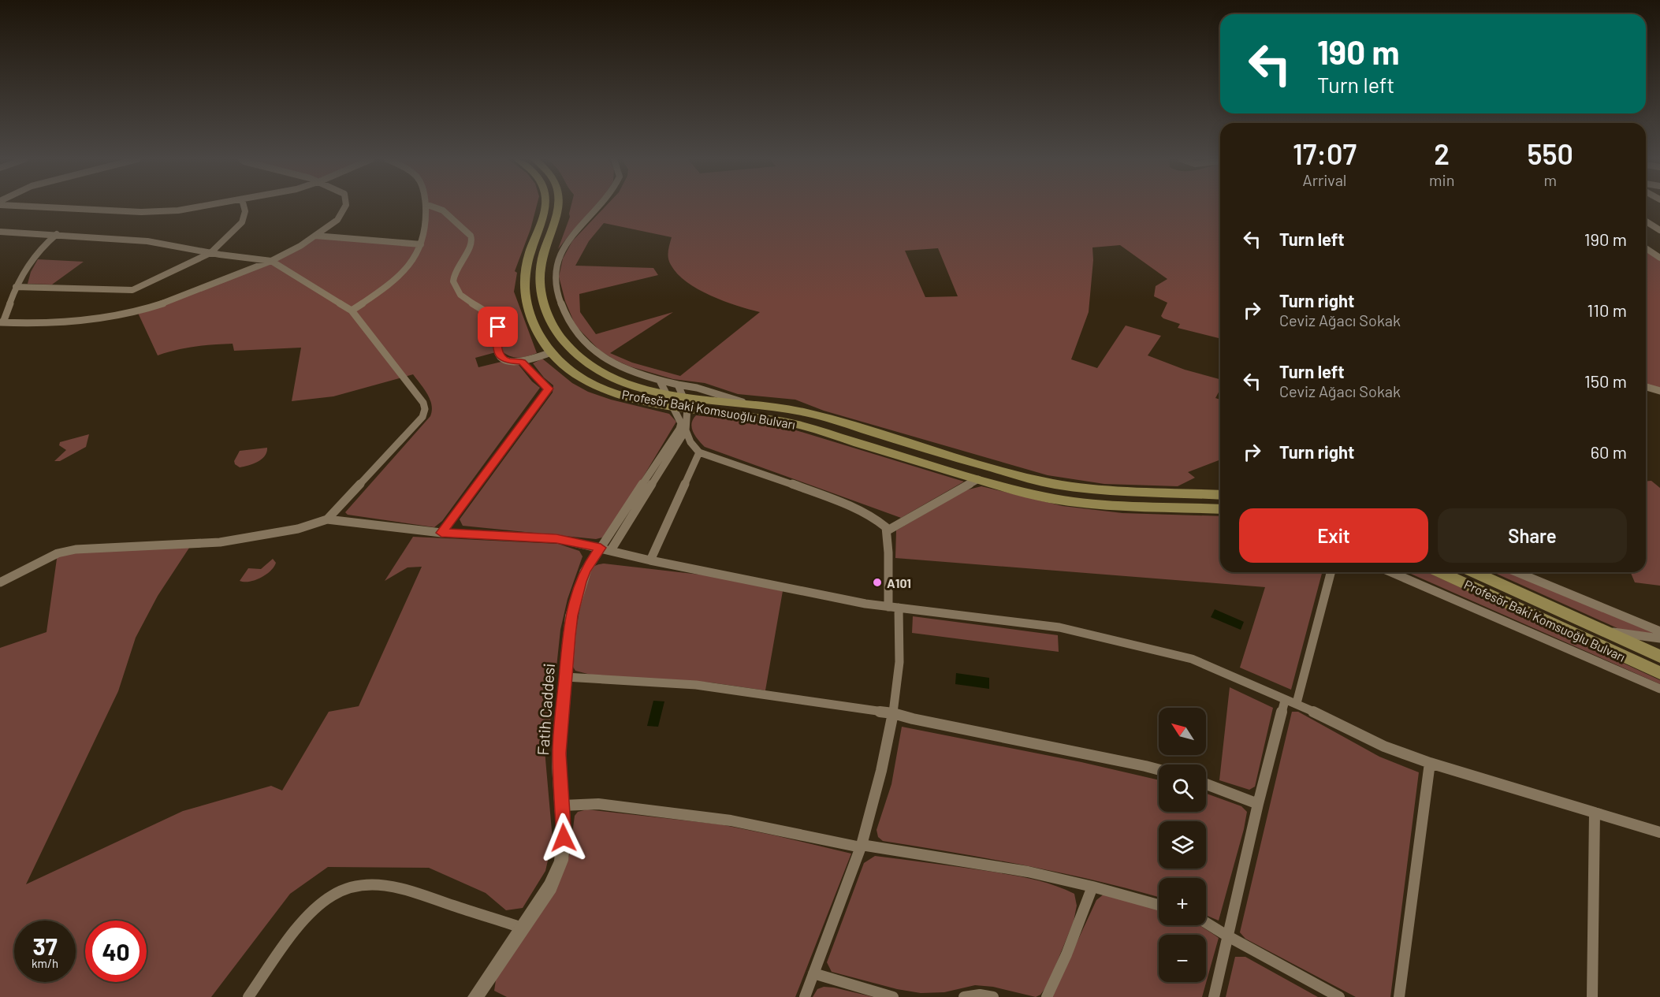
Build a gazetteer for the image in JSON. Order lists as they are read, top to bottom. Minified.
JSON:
{"streets":{"main road":["Profesör Baki Komsuoğlu Bulvarı"],"street":["Fatih Caddesi"]},"places":["A101"],"north":"top left","page":{"turn":["190 m","Turn left"],"eta":["17:07","Arrival","2","min","550","m"],"list":[{"name":"Turn left","value":"190 m"},{"name":"Turn right","note":"Ceviz Ağacı Sokak","value":"110 m"},{"name":"Turn left","note":"Ceviz Ağacı Sokak","value":"150 m"},{"name":"Turn right","value":"60 m"}],"buttons":["Exit","Share"],"map_buttons":["+","−"],"speed":"37 km/h","limit":"40"}}
